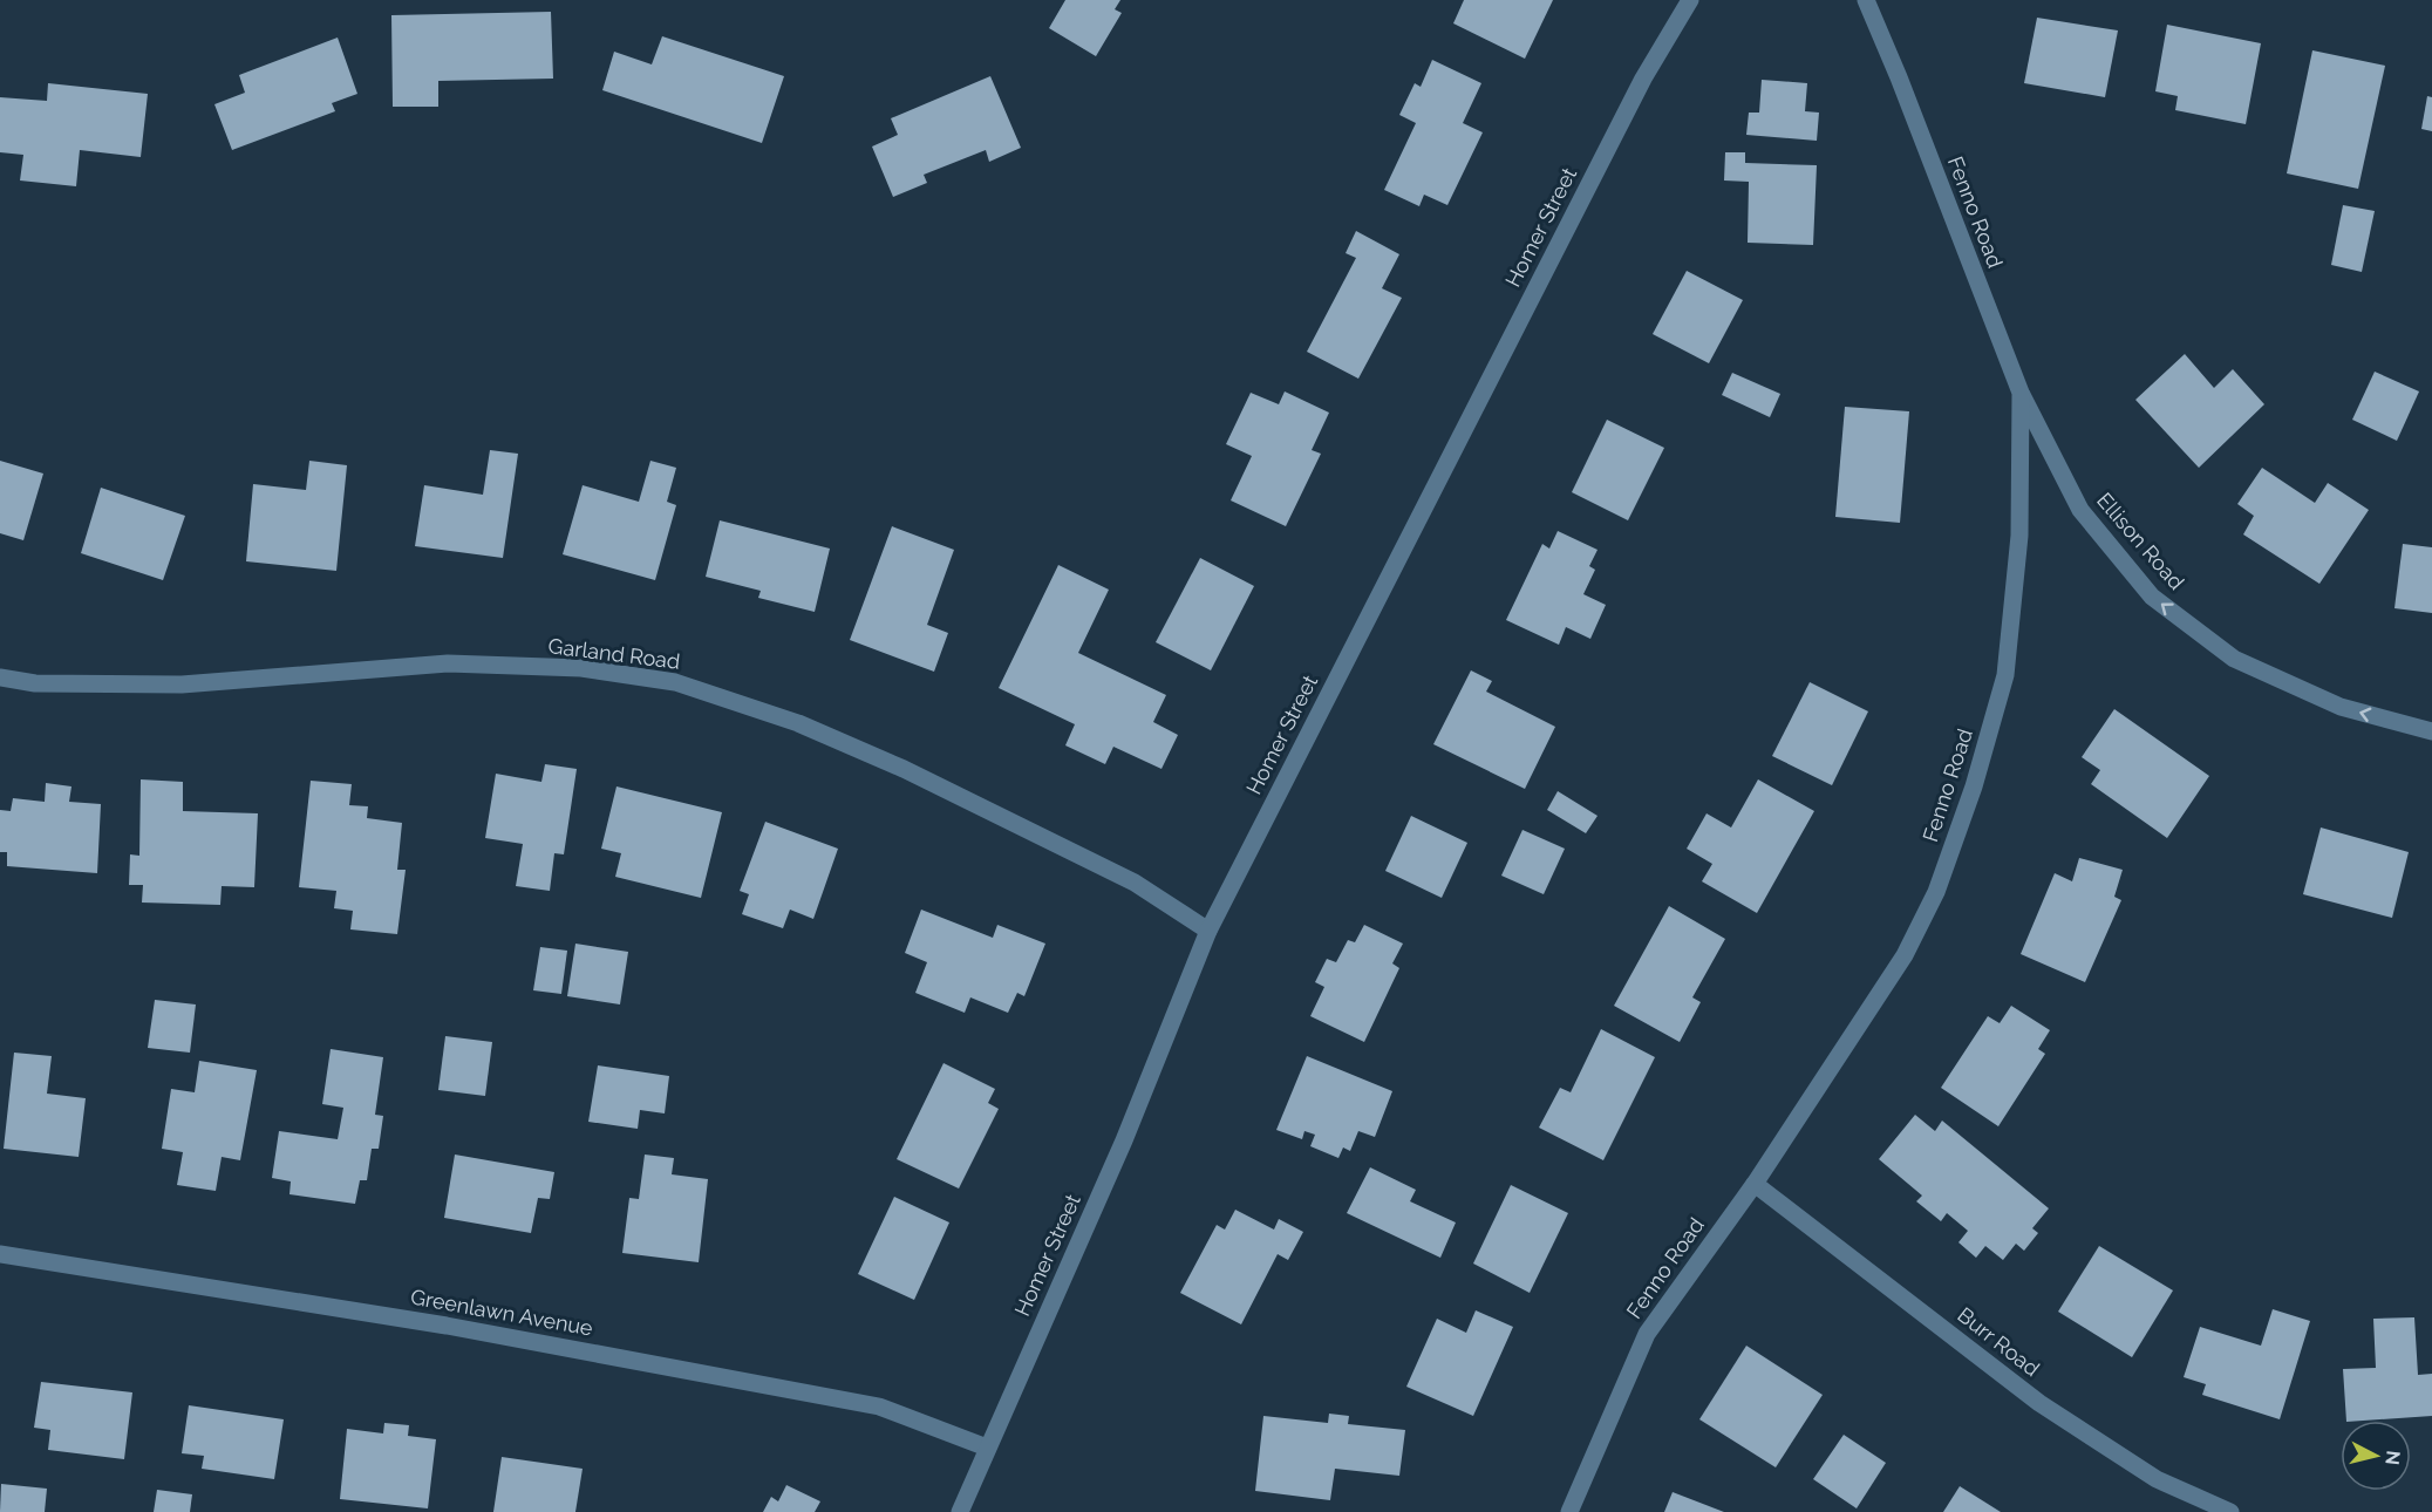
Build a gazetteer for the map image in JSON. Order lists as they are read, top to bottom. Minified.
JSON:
{"streets":{"street":["Fenno Road","Homer Street","Ellison Road","Garland Road","Greenlawn Avenue","Burr Road"]},"crossings":[["Fenno Road","Ellison Road"],["Fenno Road","Burr Road"],["Homer Street","Garland Road"],["Homer Street","Greenlawn Avenue"]],"one_way":["Ellison Road"],"north":"right"}
